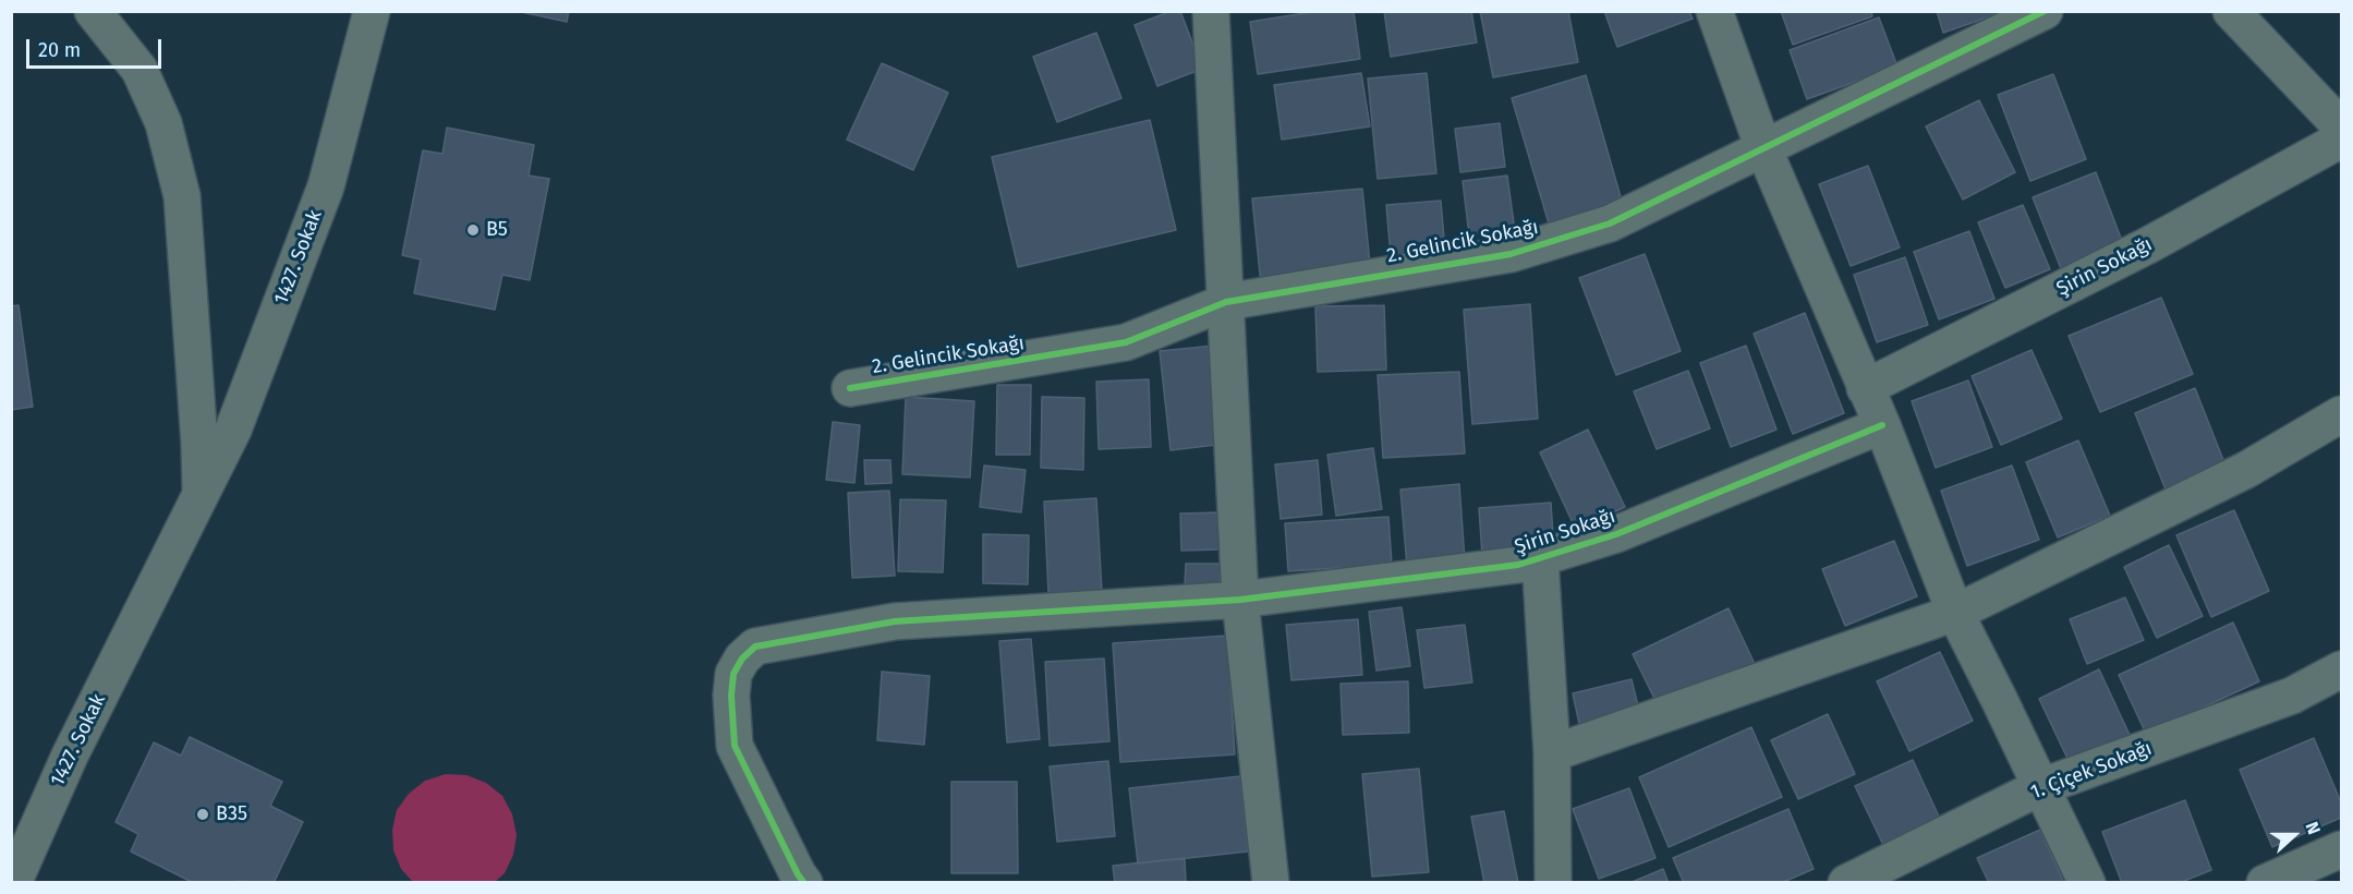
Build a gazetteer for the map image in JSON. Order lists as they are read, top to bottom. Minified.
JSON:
{"streets":{"street":["2. Gelincik Sokağı","1427. Sokak","Şirin Sokağı","1. Çiçek Sokağı"]},"places":["B5","B35"],"scale_bar":"20 m","north":"right"}
